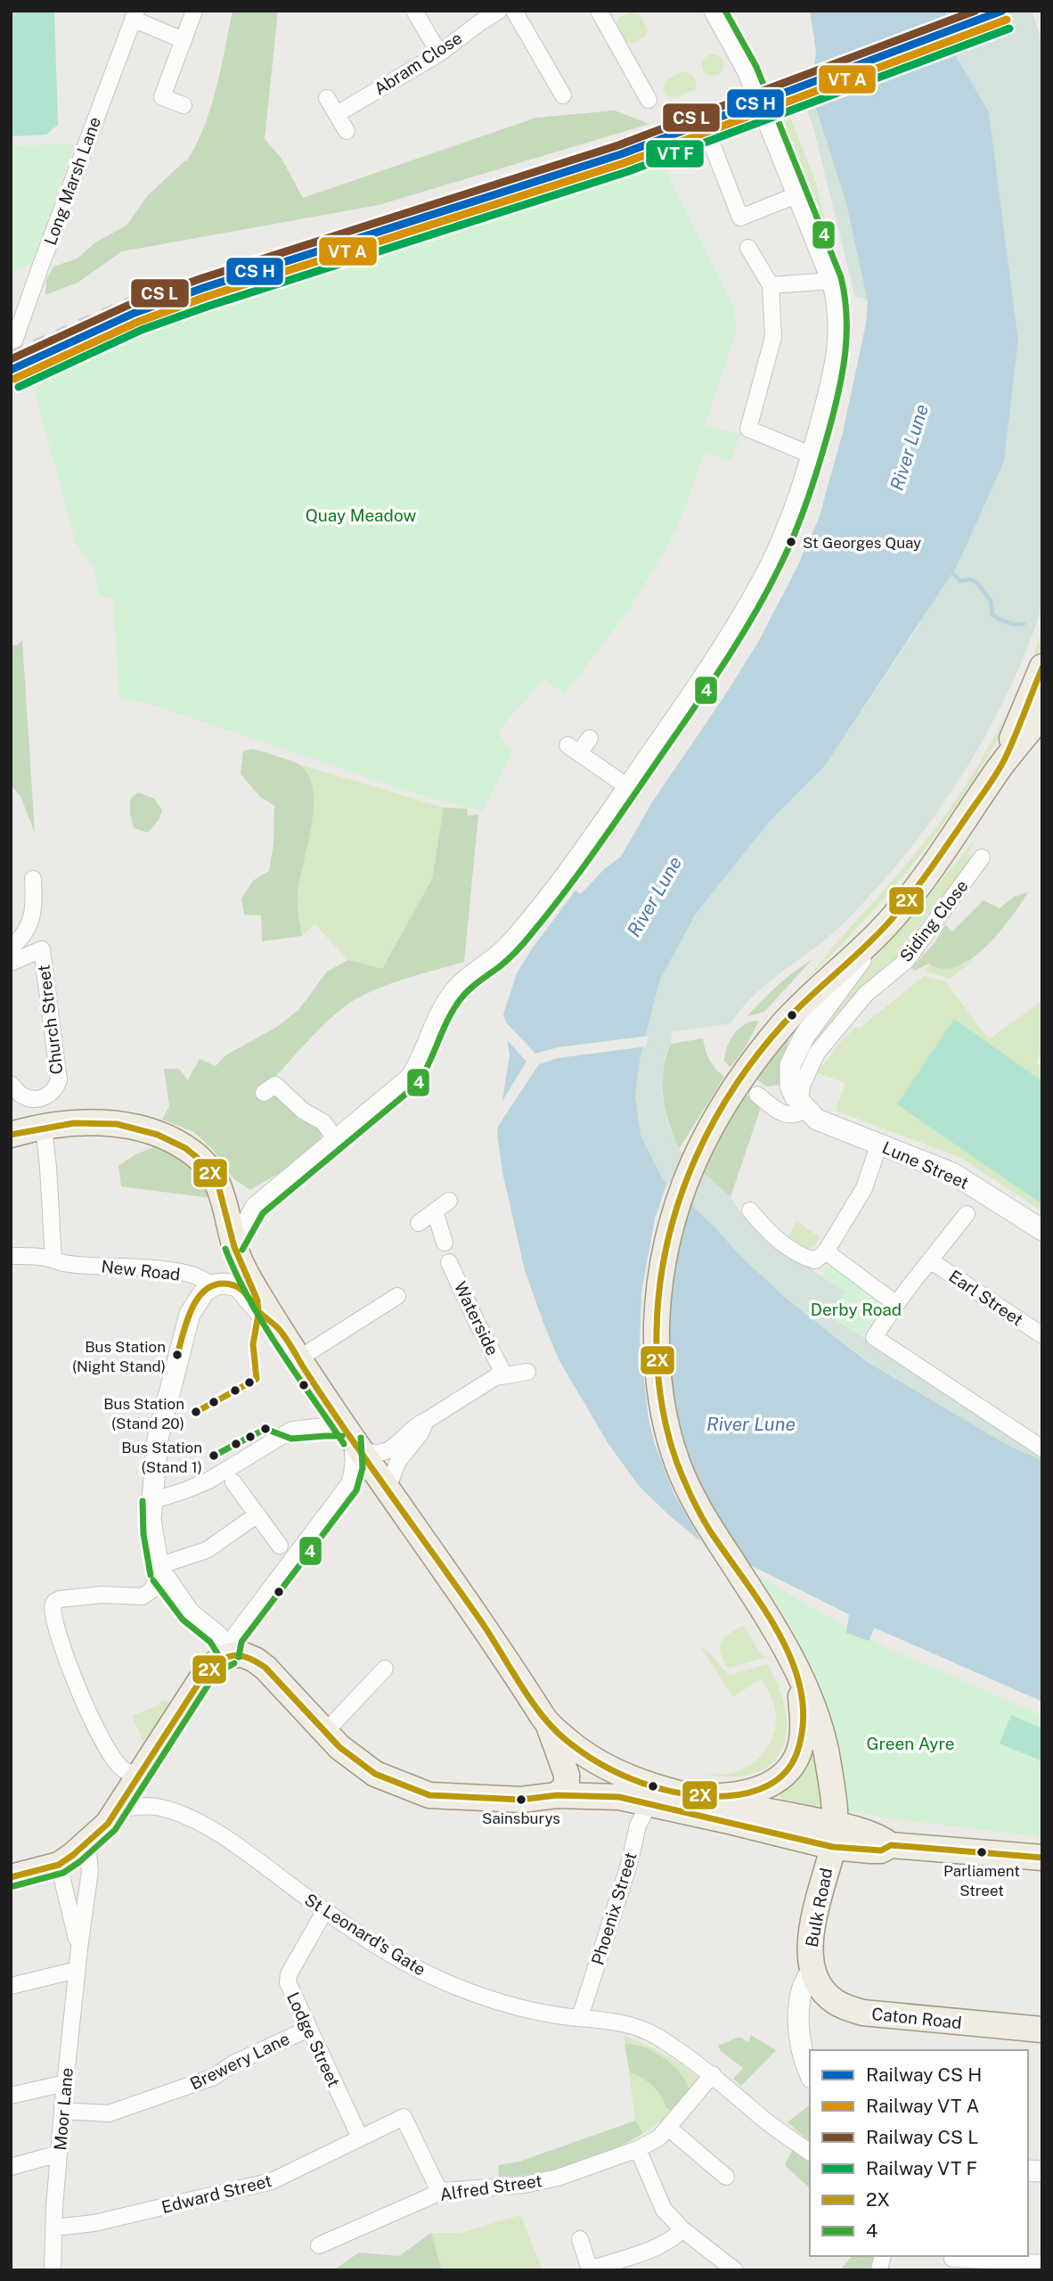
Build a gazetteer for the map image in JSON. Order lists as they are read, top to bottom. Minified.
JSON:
{"streets":{"main road":["Bulk Road","Caton Road"],"street":["Abram Close","Long Marsh Lane","Siding Close","Church Street","Lune Street","New Road","Earl Street","Waterside","Phoenix Street","St Leonard's Gate","Lodge Street","Brewery Lane","Moor Lane","Alfred Street","Edward Street"]},"crossings":[["Siding Close","Lune Street"],["Bulk Road","Caton Road"],["Phoenix Street","St Leonard's Gate"],["St Leonard's Gate","Lodge Street"],["St Leonard's Gate","Alfred Street"],["Lodge Street","Brewery Lane"],["Lodge Street","Edward Street"],["Brewery Lane","Moor Lane"],["Moor Lane","Edward Street"],["Alfred Street","Edward Street"]],"water":["River Lune"],"parks":["Quay Meadow","Derby Road","Green Ayre"],"places":["St Georges Quay","Bus Station (Night Stand)","Bus Station (Stand 20)","Bus Station (Stand 1)","Sainsburys","Parliament Street"],"lines":["transit line 4","transit line 2X"],"legend":["Railway CS H","Railway VT A","Railway CS L","Railway VT F","2X","4"]}
